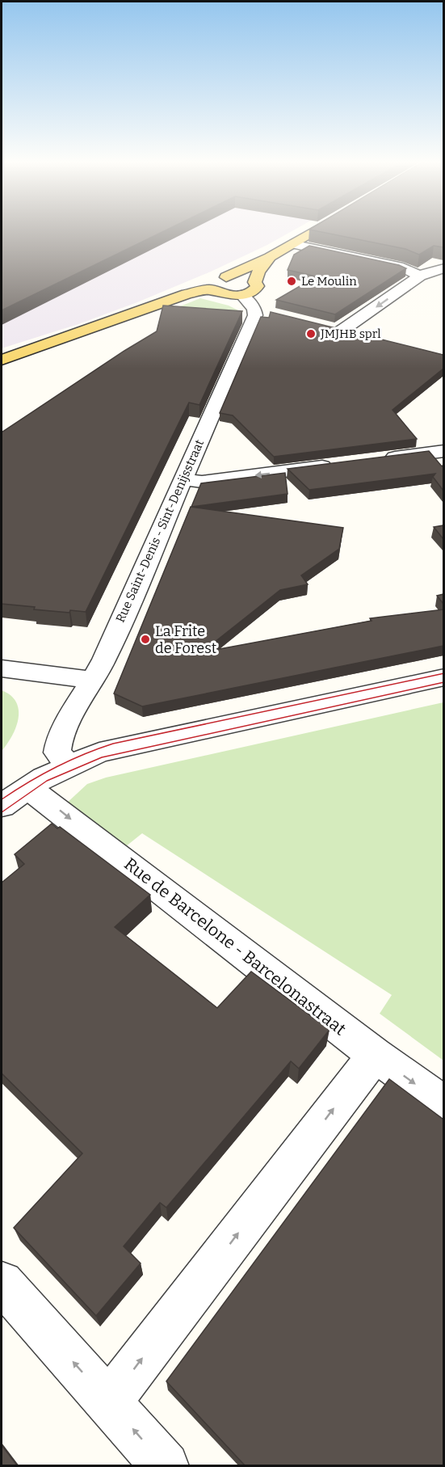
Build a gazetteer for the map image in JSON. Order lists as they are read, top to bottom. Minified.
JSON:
{"streets":{"main road":["Rue Saint-Denis - Sint-Denijsstraat"],"street":["Rue de Barcelone - Barcelonastraat"]},"one_way":["Rue de Barcelone - Barcelonastraat"],"places":["Le Moulin","JMJHB sprl","La Frite de Forest"]}
